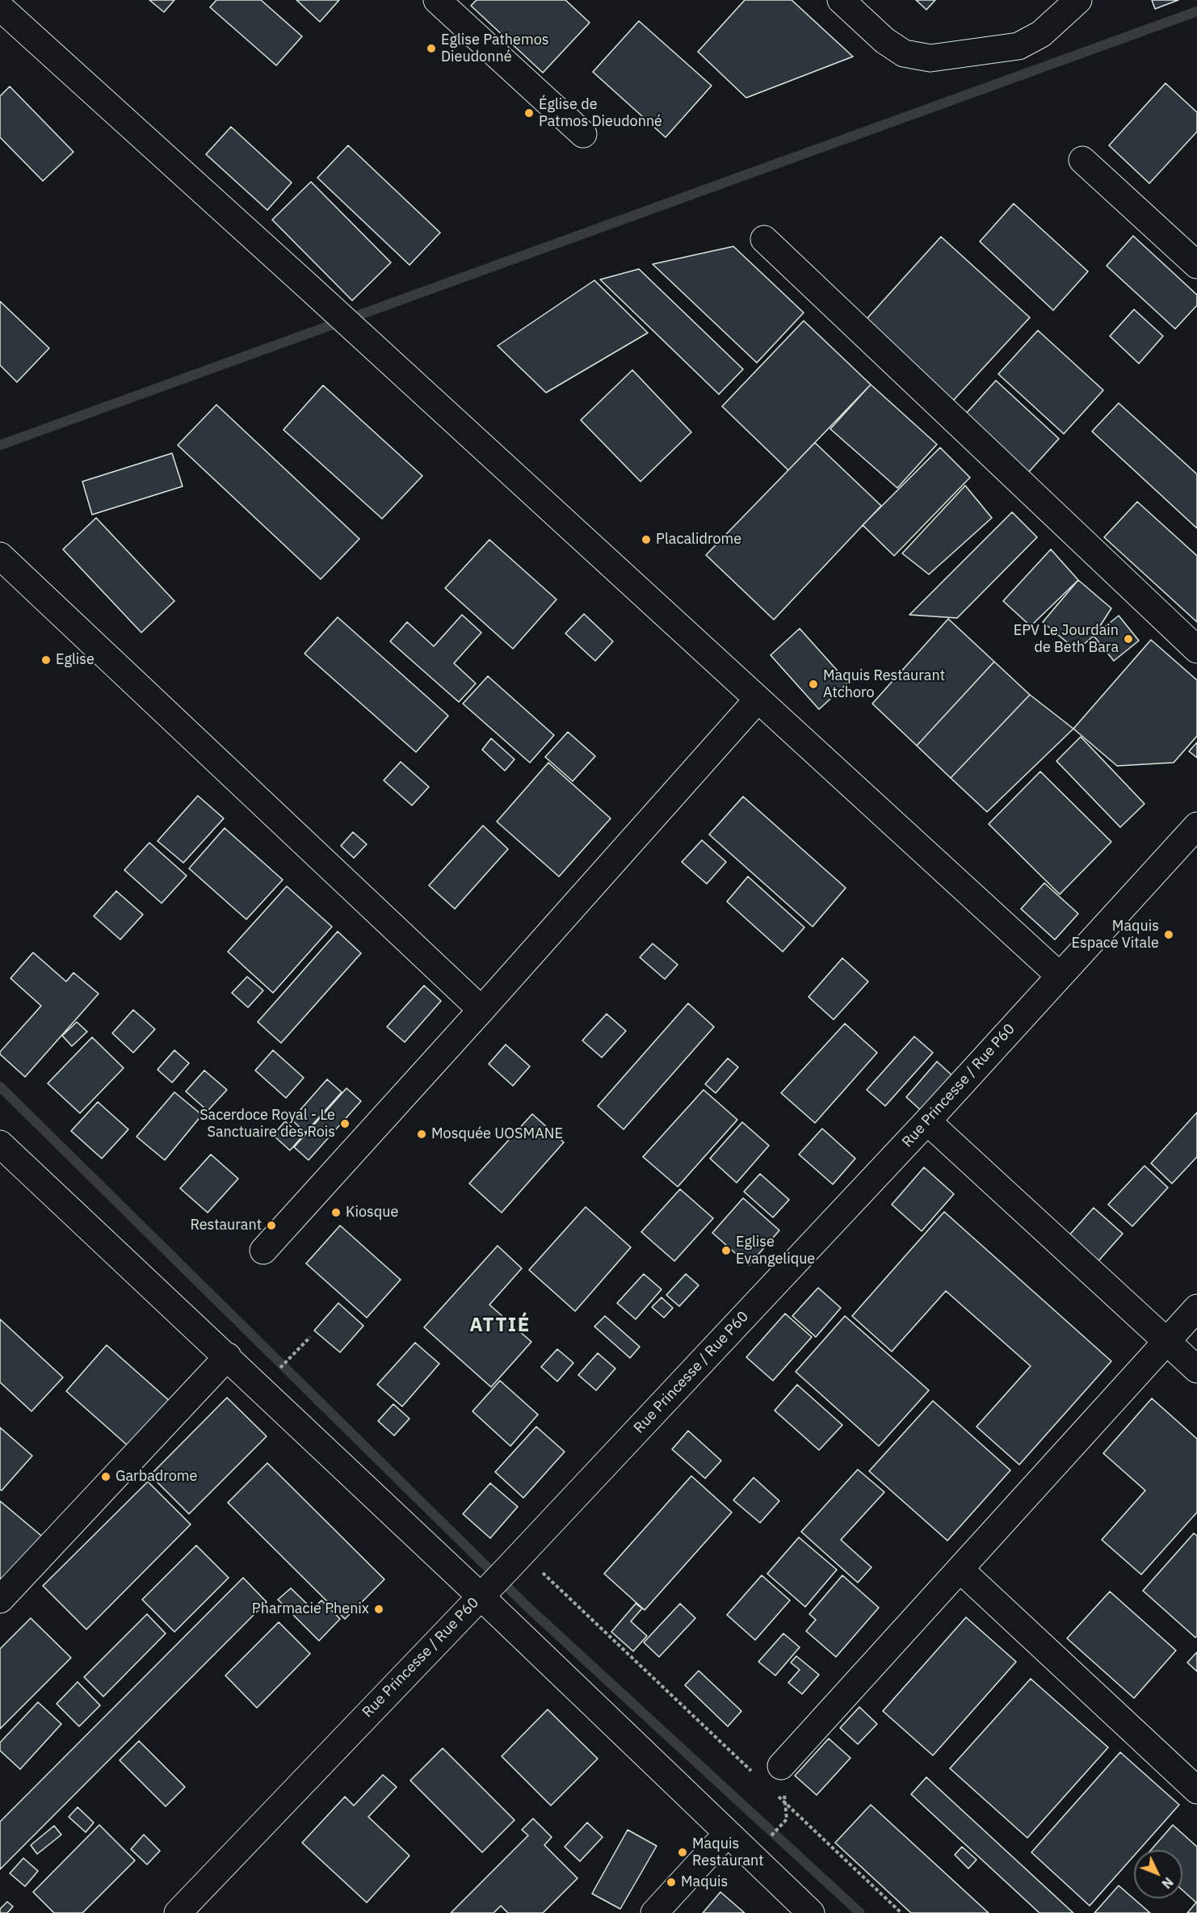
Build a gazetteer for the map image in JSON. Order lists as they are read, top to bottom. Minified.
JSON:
{"streets":{"street":["Rue Princesse / Rue P60"]},"districts":["ATTIÉ"],"places":["Eglise Pathemos Dieudonné","Église de Patmos Dieudonné","Placalidrome","EPV Le Jourdain de Beth Bara","Eglise","Maquis Restaurant Atchoro","Maquis Espace Vitale","Sacerdoce Royal - Le Sanctuaire des Rois","Mosquée UOSMANE","Kiosque","Restaurant","Eglise Evangelique","Garbadrome","Pharmacie Phenix","Maquis Restaurant","Maquis"],"north":"bottom right"}
